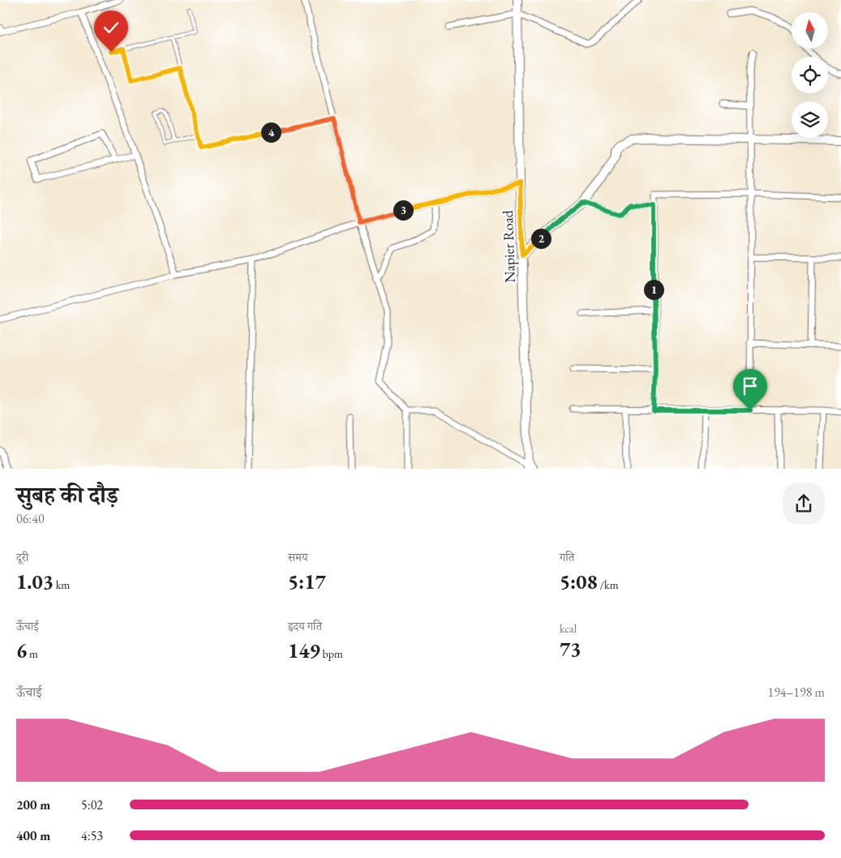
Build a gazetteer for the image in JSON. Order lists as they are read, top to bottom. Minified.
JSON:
{"streets":{"street":["Napier Road"]},"north":"top","page":{"pins":["4","3","2","1"],"heading":["सुबह की दौड़","06:40"],"stats":[["दूरी","1.03 km"],["समय","5:17"],["गति","5:08 /km"],["ऊँचाई","6 m"],["हृदय गति","149 bpm"],["kcal","73"]],"chart":["ऊँचाई","194–198 m"],"list":[{"name":"200 m","note":"5:02"},{"name":"400 m","note":"4:53"}]}}
